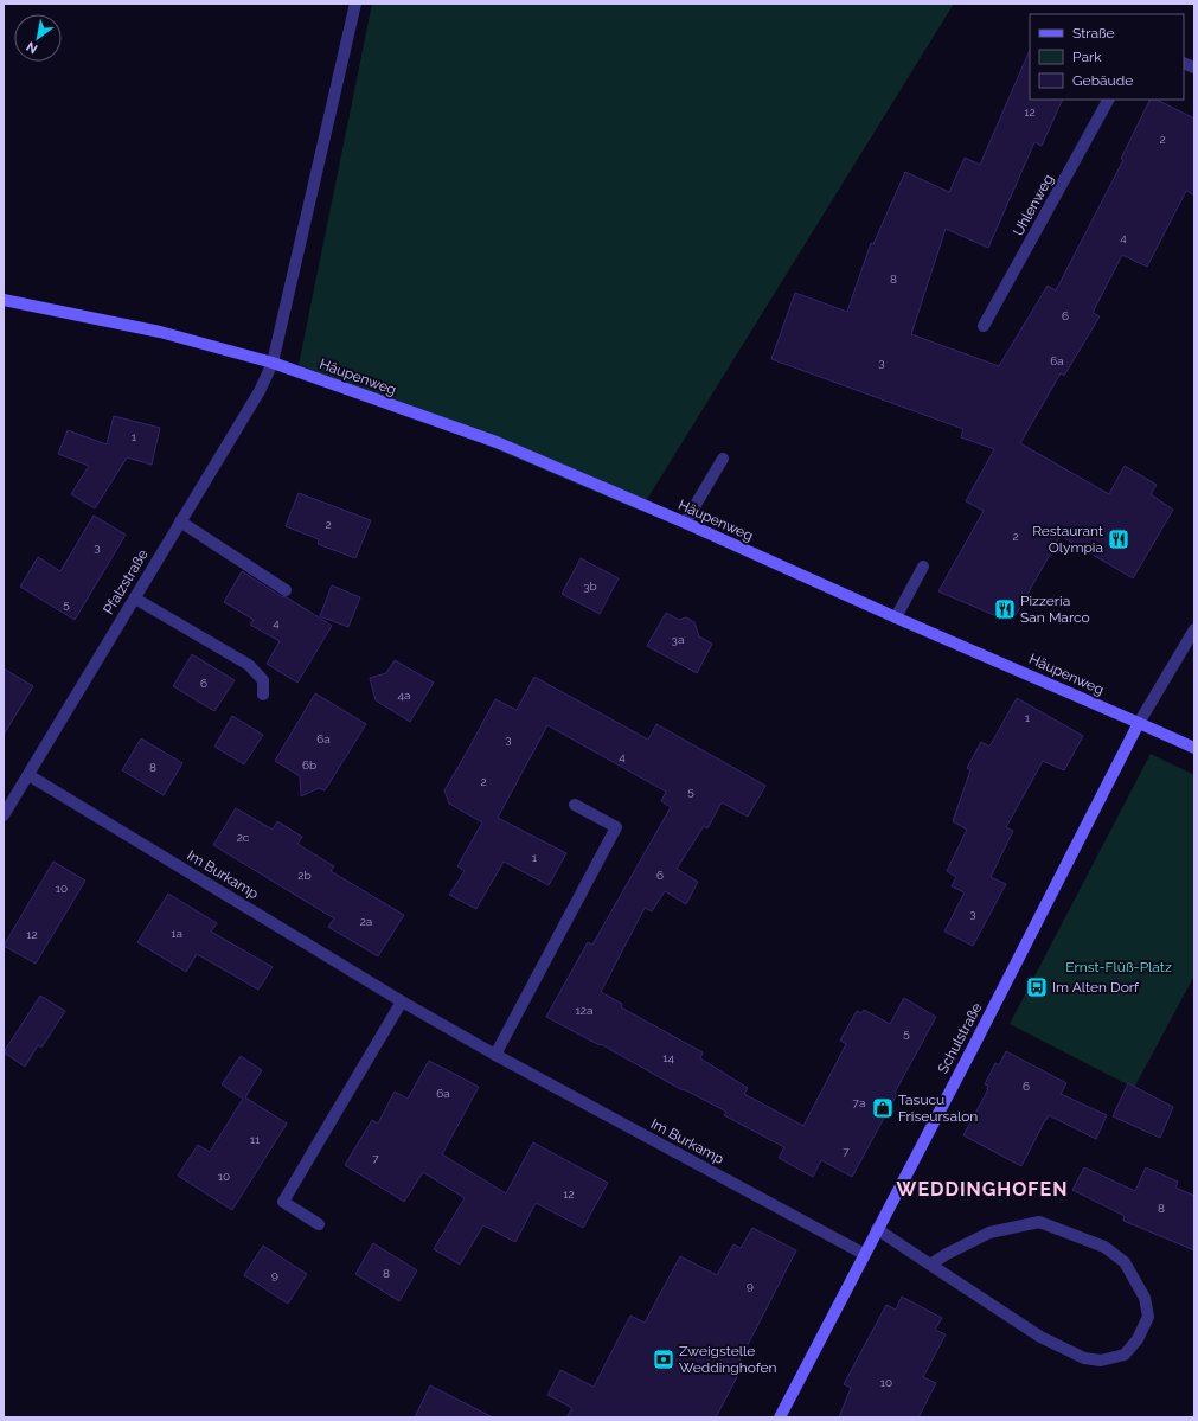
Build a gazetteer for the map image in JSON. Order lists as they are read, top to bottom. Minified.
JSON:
{"streets":{"street":["Uhlenweg","Häupenweg","Pfalzstraße","Im Burkamp","Schulstraße"]},"crossings":[["Häupenweg","Pfalzstraße"],["Häupenweg","Schulstraße"],["Pfalzstraße","Im Burkamp"],["Im Burkamp","Schulstraße"]],"districts":["WEDDINGHOFEN"],"parks":["Ernst-Flüß-Platz"],"places":{"restaurant":["Restaurant Olympia","Pizzeria San Marco"],"bus stop":["Im Alten Dorf"],"shop":["Tasucu Friseursalon"],"bank":["Zweigstelle Weddinghofen"]},"house_numbers":["12","2","4","8","6","6a","3","1","2","2","3","3b","5","4","3a","6","4a","1","6a","3","4","6b","8","2","5","2c","1","2b","6","10","3","2a","1a","12","12a","5","14","6","6a","7a","11","7","7","10","12","8","8","9","9","10"],"legend":["Straße","Park","Gebäude"],"north":"bottom left"}
